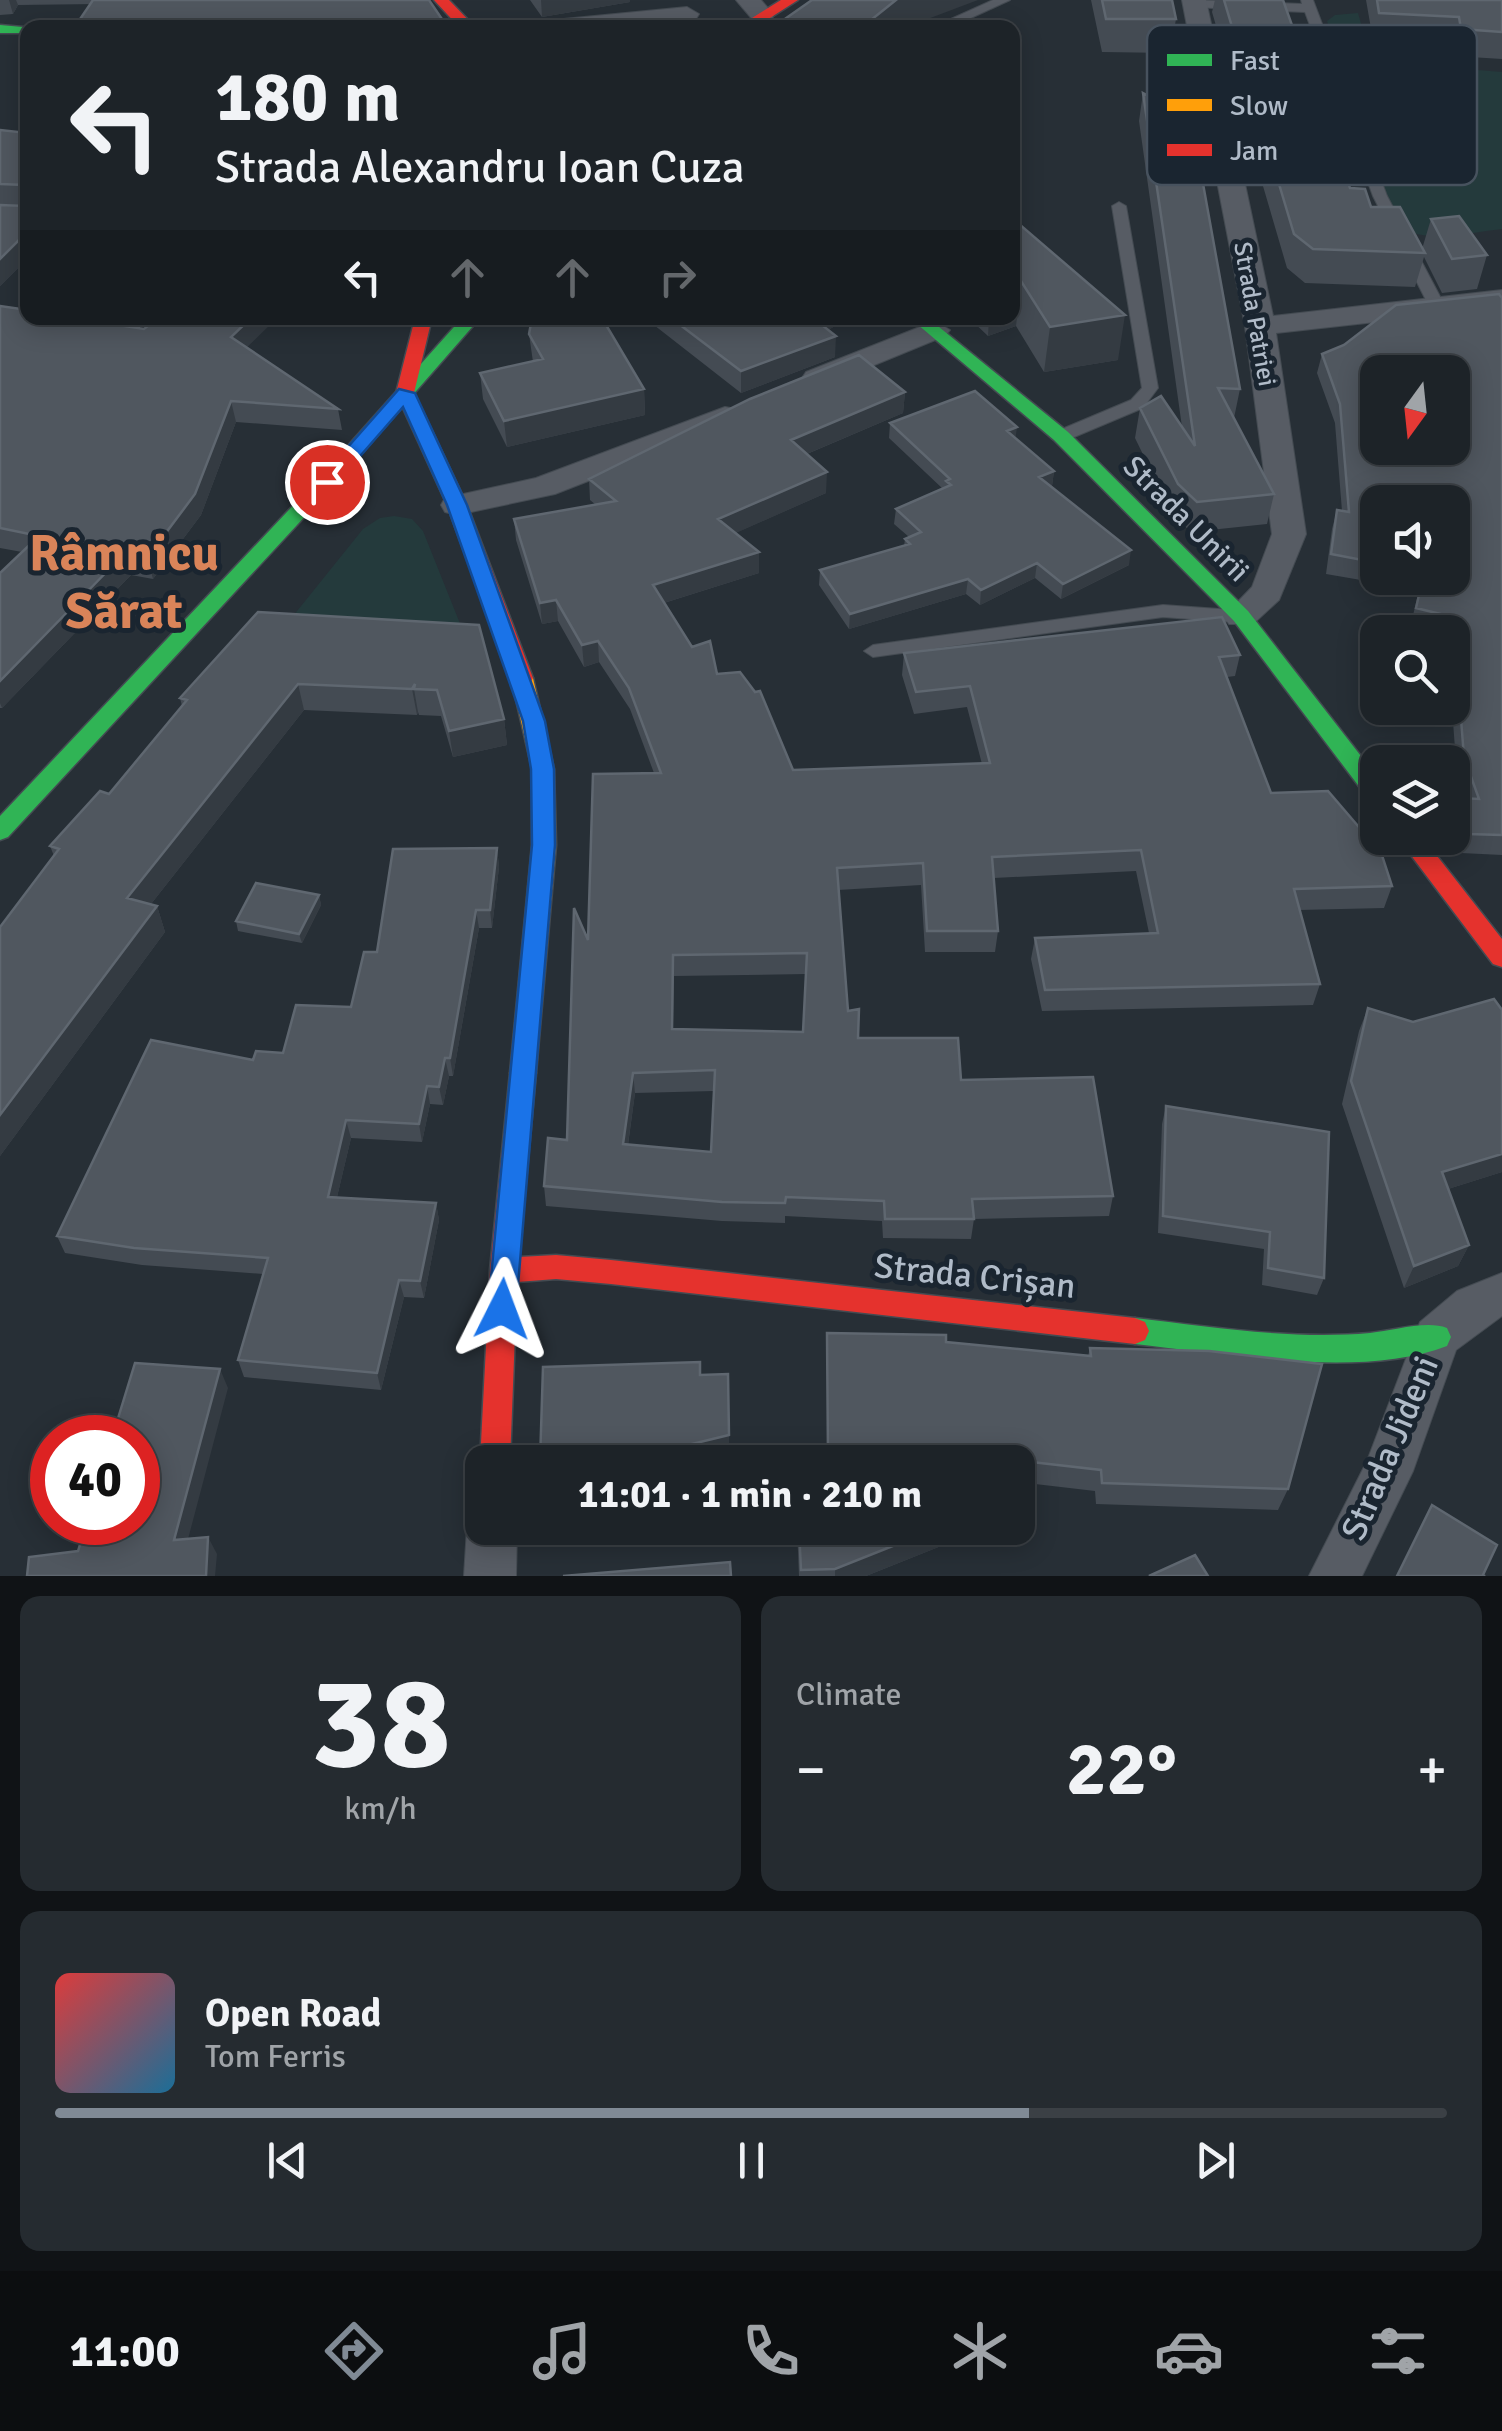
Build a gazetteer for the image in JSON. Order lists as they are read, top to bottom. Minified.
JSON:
{"streets":{"street":["Strada Patriei","Strada Unirii","Strada Crișan","Strada Jideni"]},"crossings":[["Strada Patriei","Strada Unirii"],["Strada Crișan","Strada Jideni"]],"districts":["Râmnicu Sărat"],"legend":["Fast","Slow","Jam"],"north":"bottom","page":{"turn":["180 m","Strada Alexandru Ioan Cuza"],"limit":"40","trip":"11:01 · 1 min · 210 m","tile":[["38","km/h"],"Climate"],"heat":["−","22°","+"],"song":["Open Road","Tom Ferris"],"tabs":"11:00"}}
